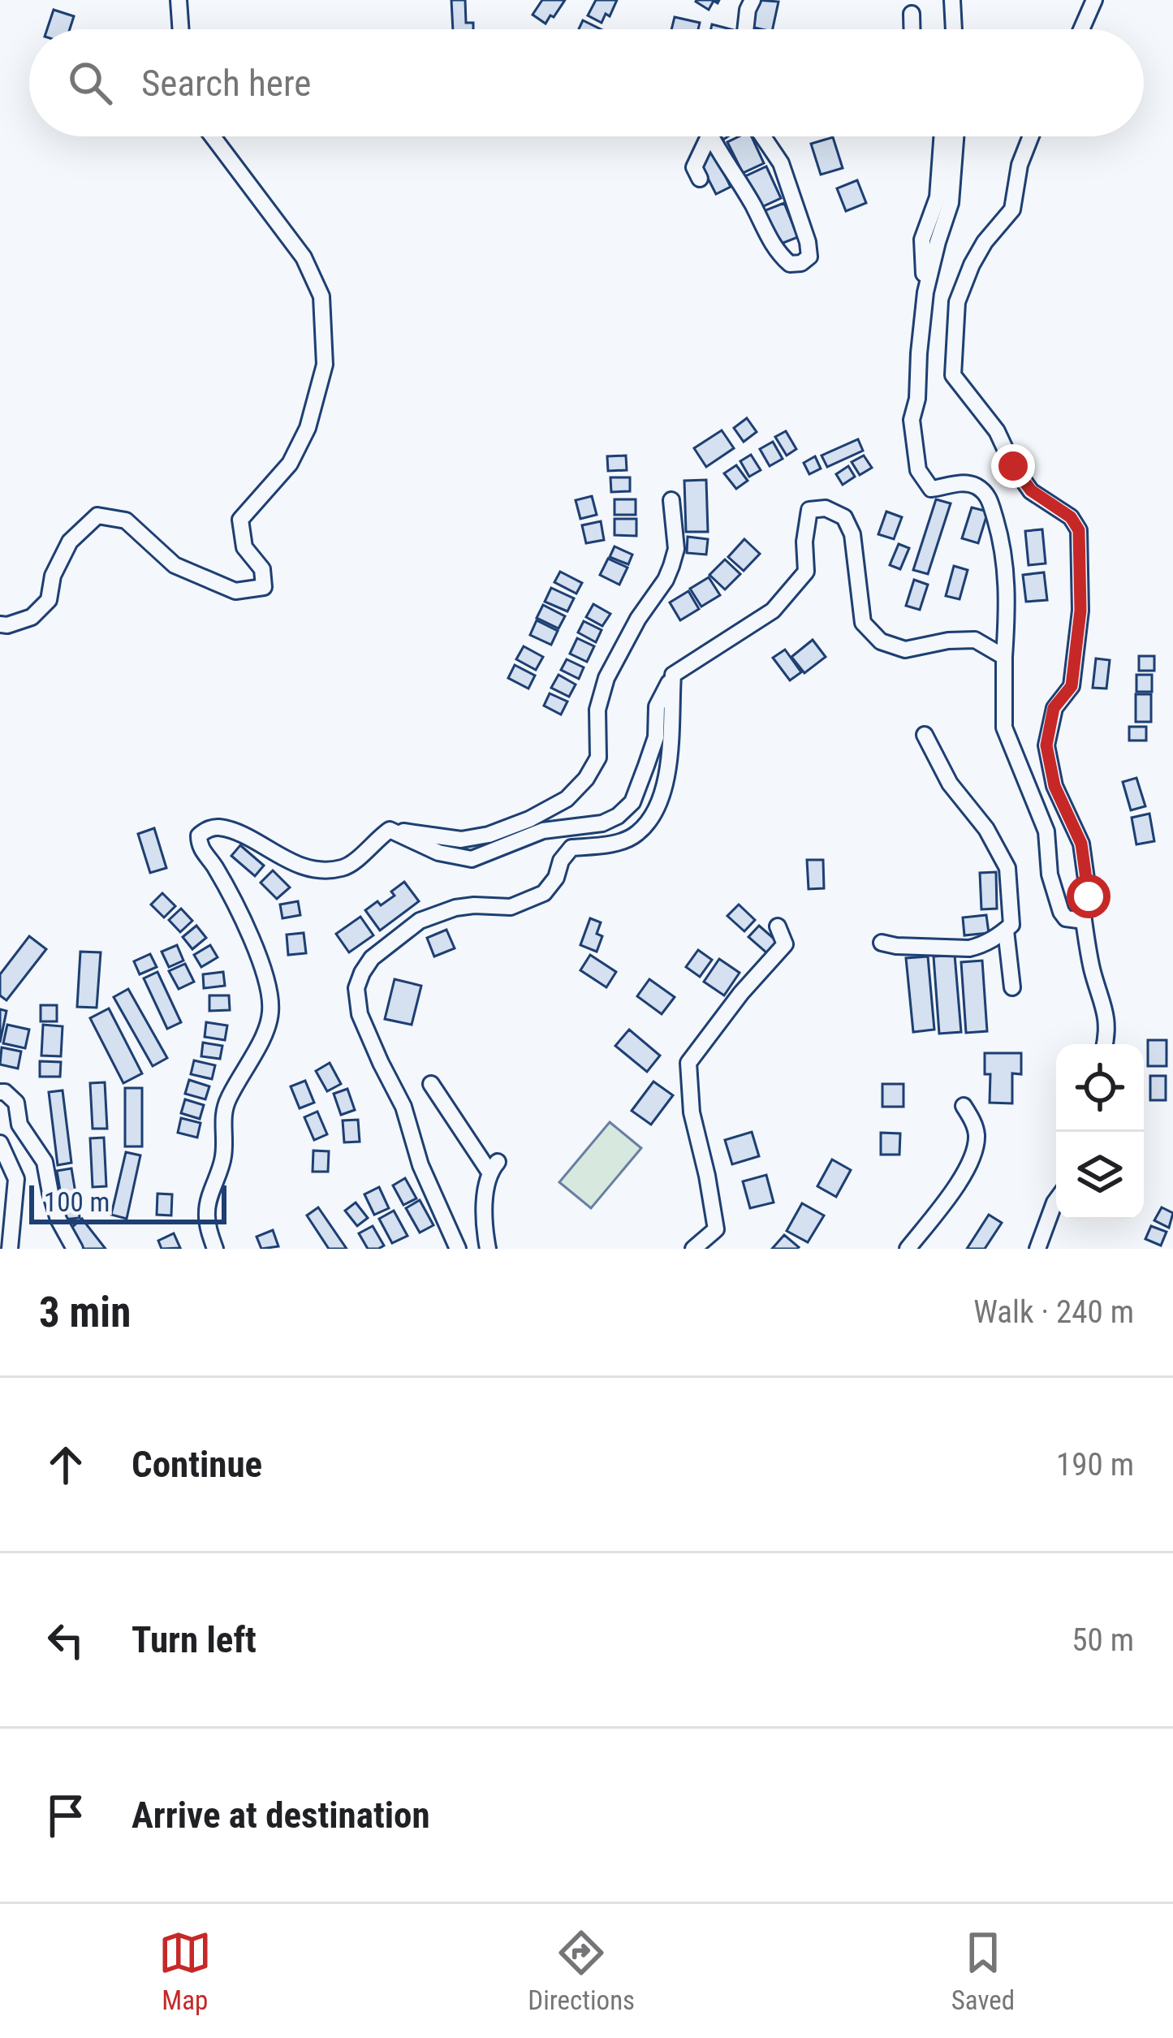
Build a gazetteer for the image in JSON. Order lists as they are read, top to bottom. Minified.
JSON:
{"scale_bar":"100 m","page":{"search":"Search here","scale":"100 m","heading":["3 min","Walk · 240 m"],"list":[["Continue","190 m"],["Turn left","50 m"],"Arrive at destination"],"nav":["Map","Directions","Saved"]}}
